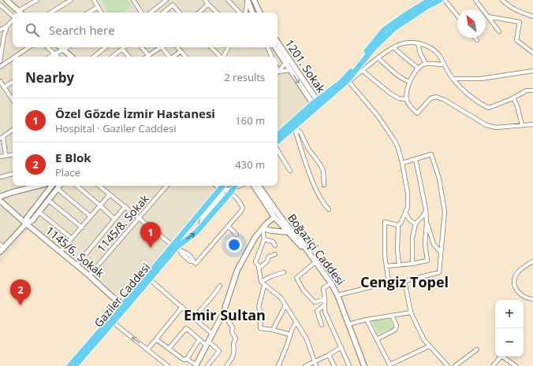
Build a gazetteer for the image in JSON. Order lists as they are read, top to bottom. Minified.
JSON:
{"streets":{"main road":["Gaziler Caddesi"],"street":["1201. Sokak","1145/8. Sokak","Boğaziçi Caddesi","1145/6. Sokak"]},"crossings":[["1145/8. Sokak","1145/6. Sokak"],["1145/6. Sokak","Gaziler Caddesi"]],"districts":["Cengiz Topel","Emir Sultan"],"north":"top left","page":{"search":"Search here","heading":["Nearby","2 results"],"list":[{"mark":"1","name":"Özel Gözde İzmir Hastanesi","note":"Hospital · Gaziler Caddesi","value":"160 m"},{"mark":"2","name":"E Blok","note":"Place","value":"430 m"}],"pins":["1","2"],"map_buttons":["+","−"]}}
